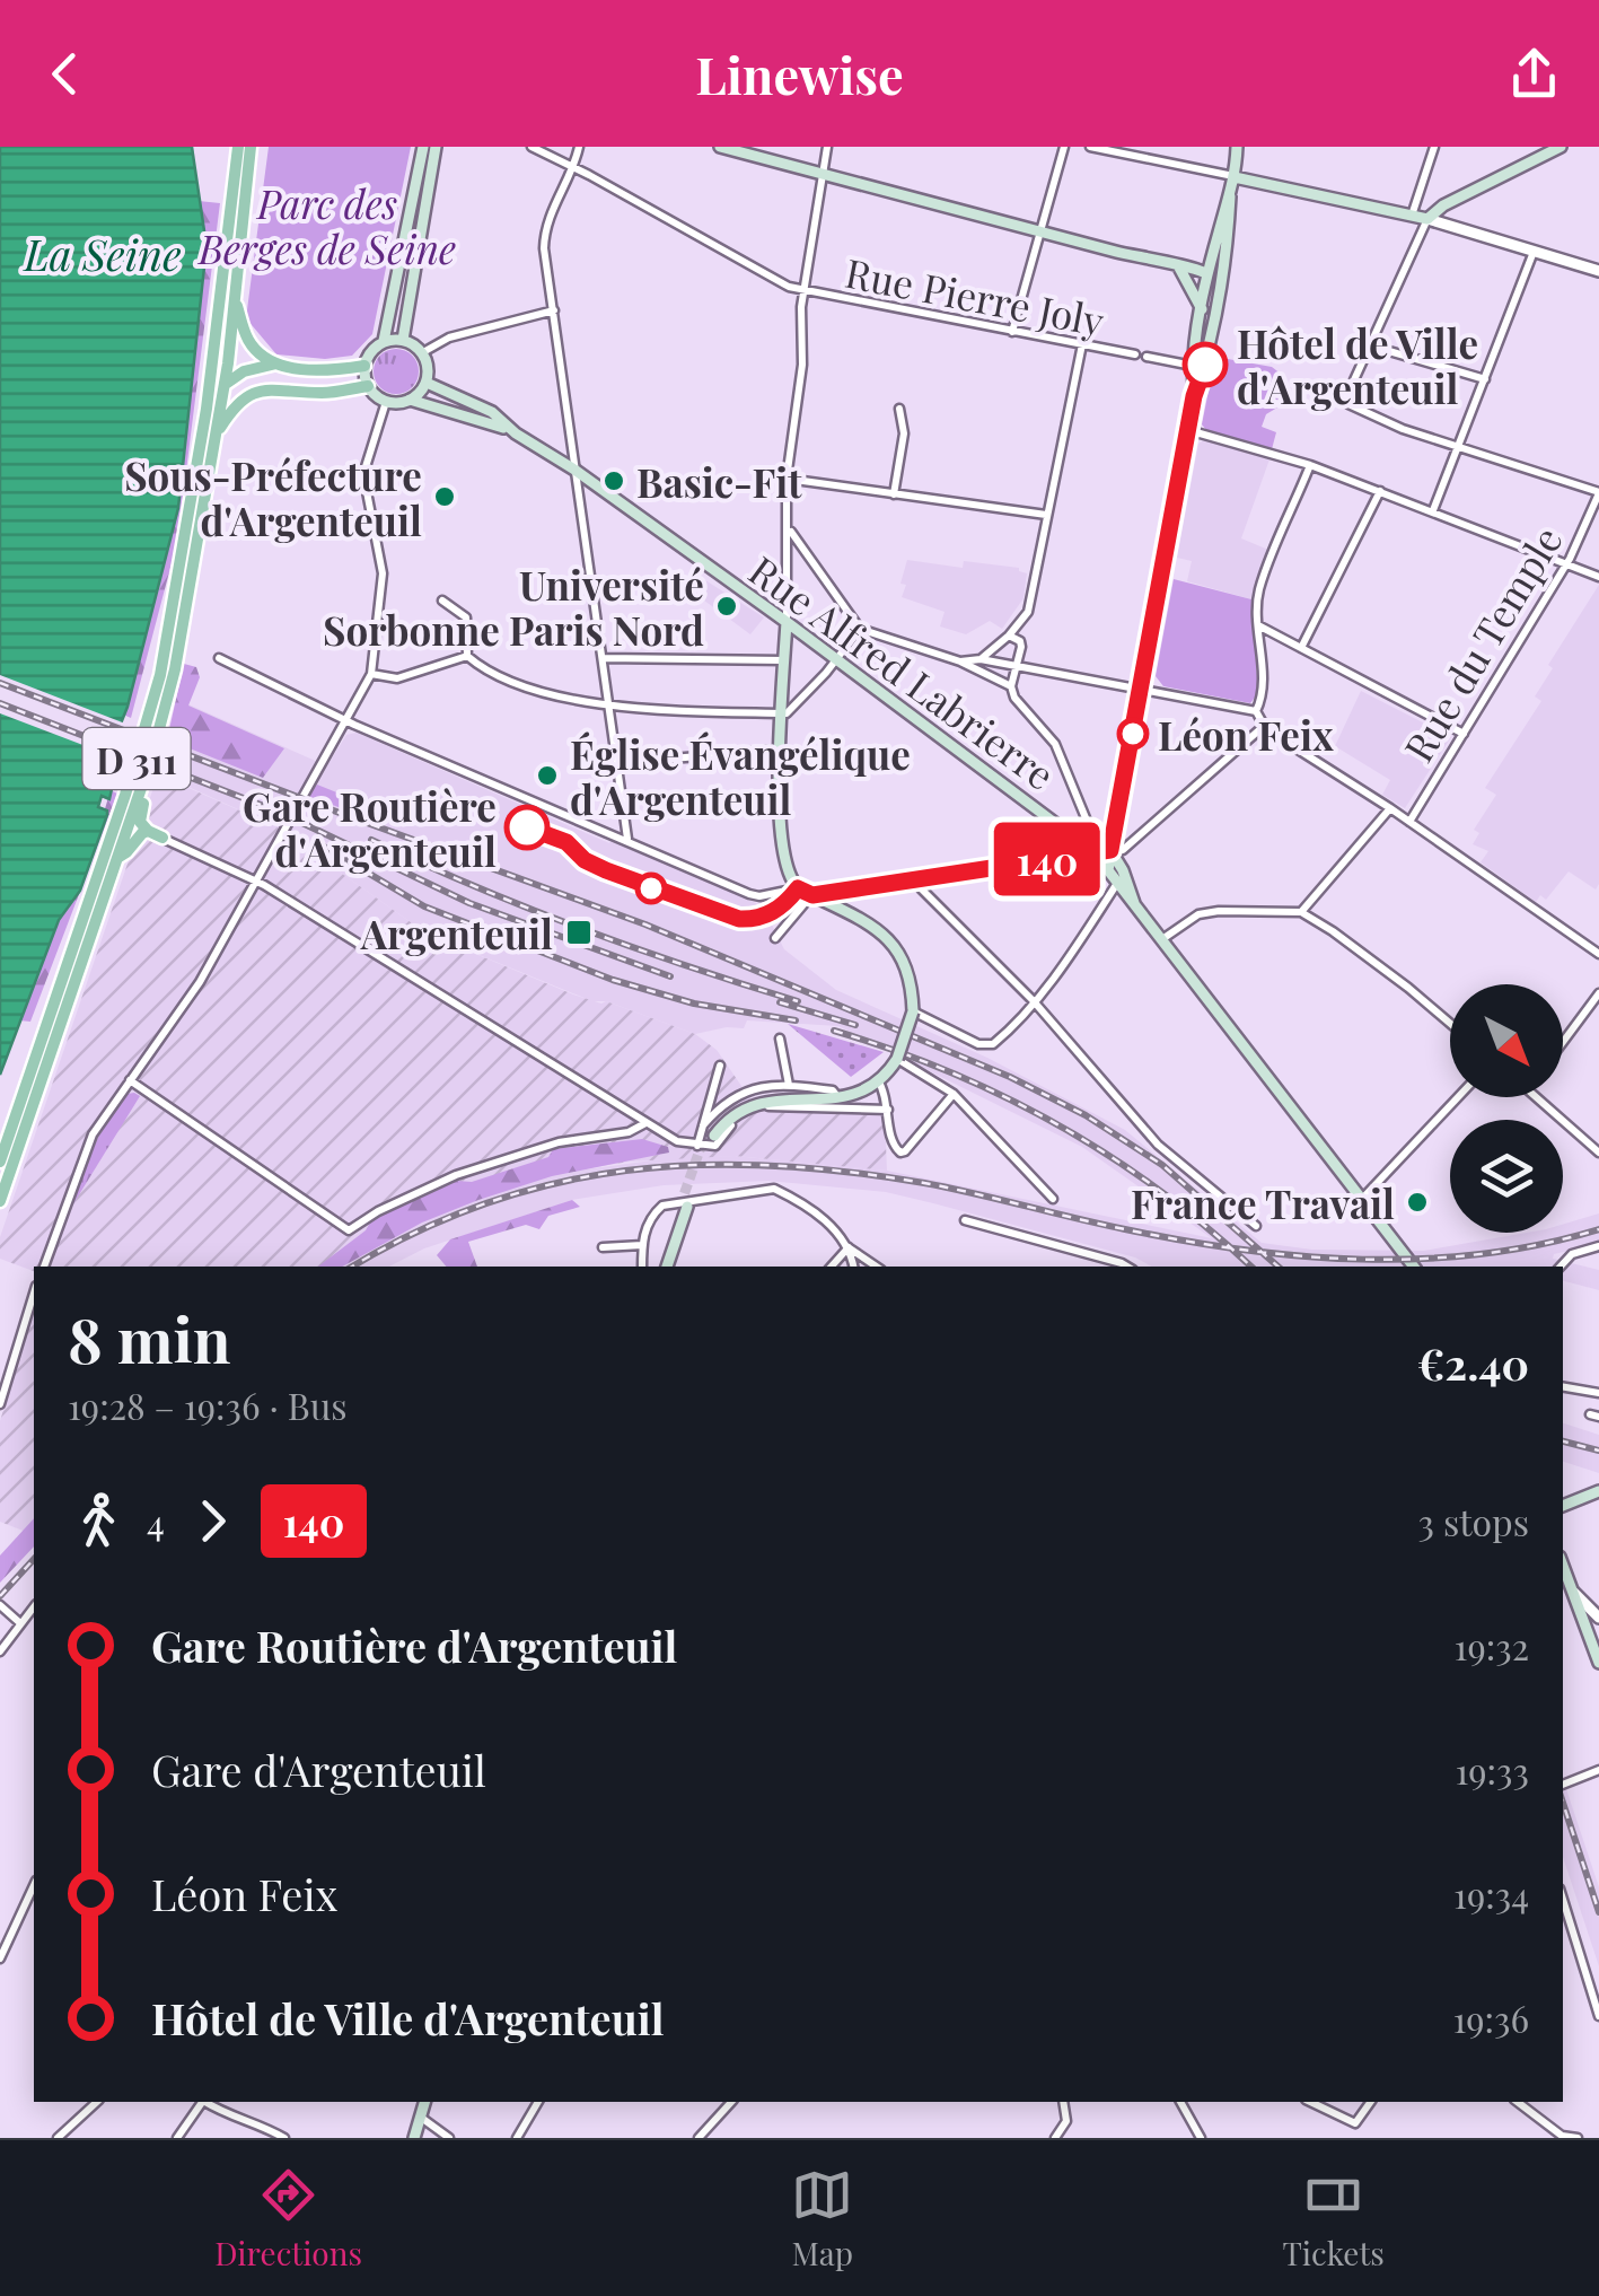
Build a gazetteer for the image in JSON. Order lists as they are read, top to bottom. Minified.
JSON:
{"streets":{"main road":["Rue Alfred Labrierre","D 311"],"street":["Rue Pierre Joly","Rue du Temple"]},"water":["La Seine"],"parks":["Parc des Berges de Seine"],"places":{"other":["Hôtel de Ville d'Argenteuil","Basic-Fit","Sous-Préfecture d'Argenteuil","Université Sorbonne Paris Nord","Léon Feix","Église Évangélique d'Argenteuil","Gare Routière d'Argenteuil","France Travail"],"transit":["Argenteuil"]},"lines":["bus line 140"],"north":"bottom right","page":{"header":"Linewise","on_map":"140","heading":["8 min","19:28 – 19:36 · Bus","€2.40"],"legs":["4","140","3 stops"],"list":[{"name":"Gare Routière d'Argenteuil","value":"19:32"},{"name":"Gare d'Argenteuil","value":"19:33"},{"name":"Léon Feix","value":"19:34"},{"name":"Hôtel de Ville d'Argenteuil","value":"19:36"}],"tabs":["Directions","Map","Tickets"]}}
